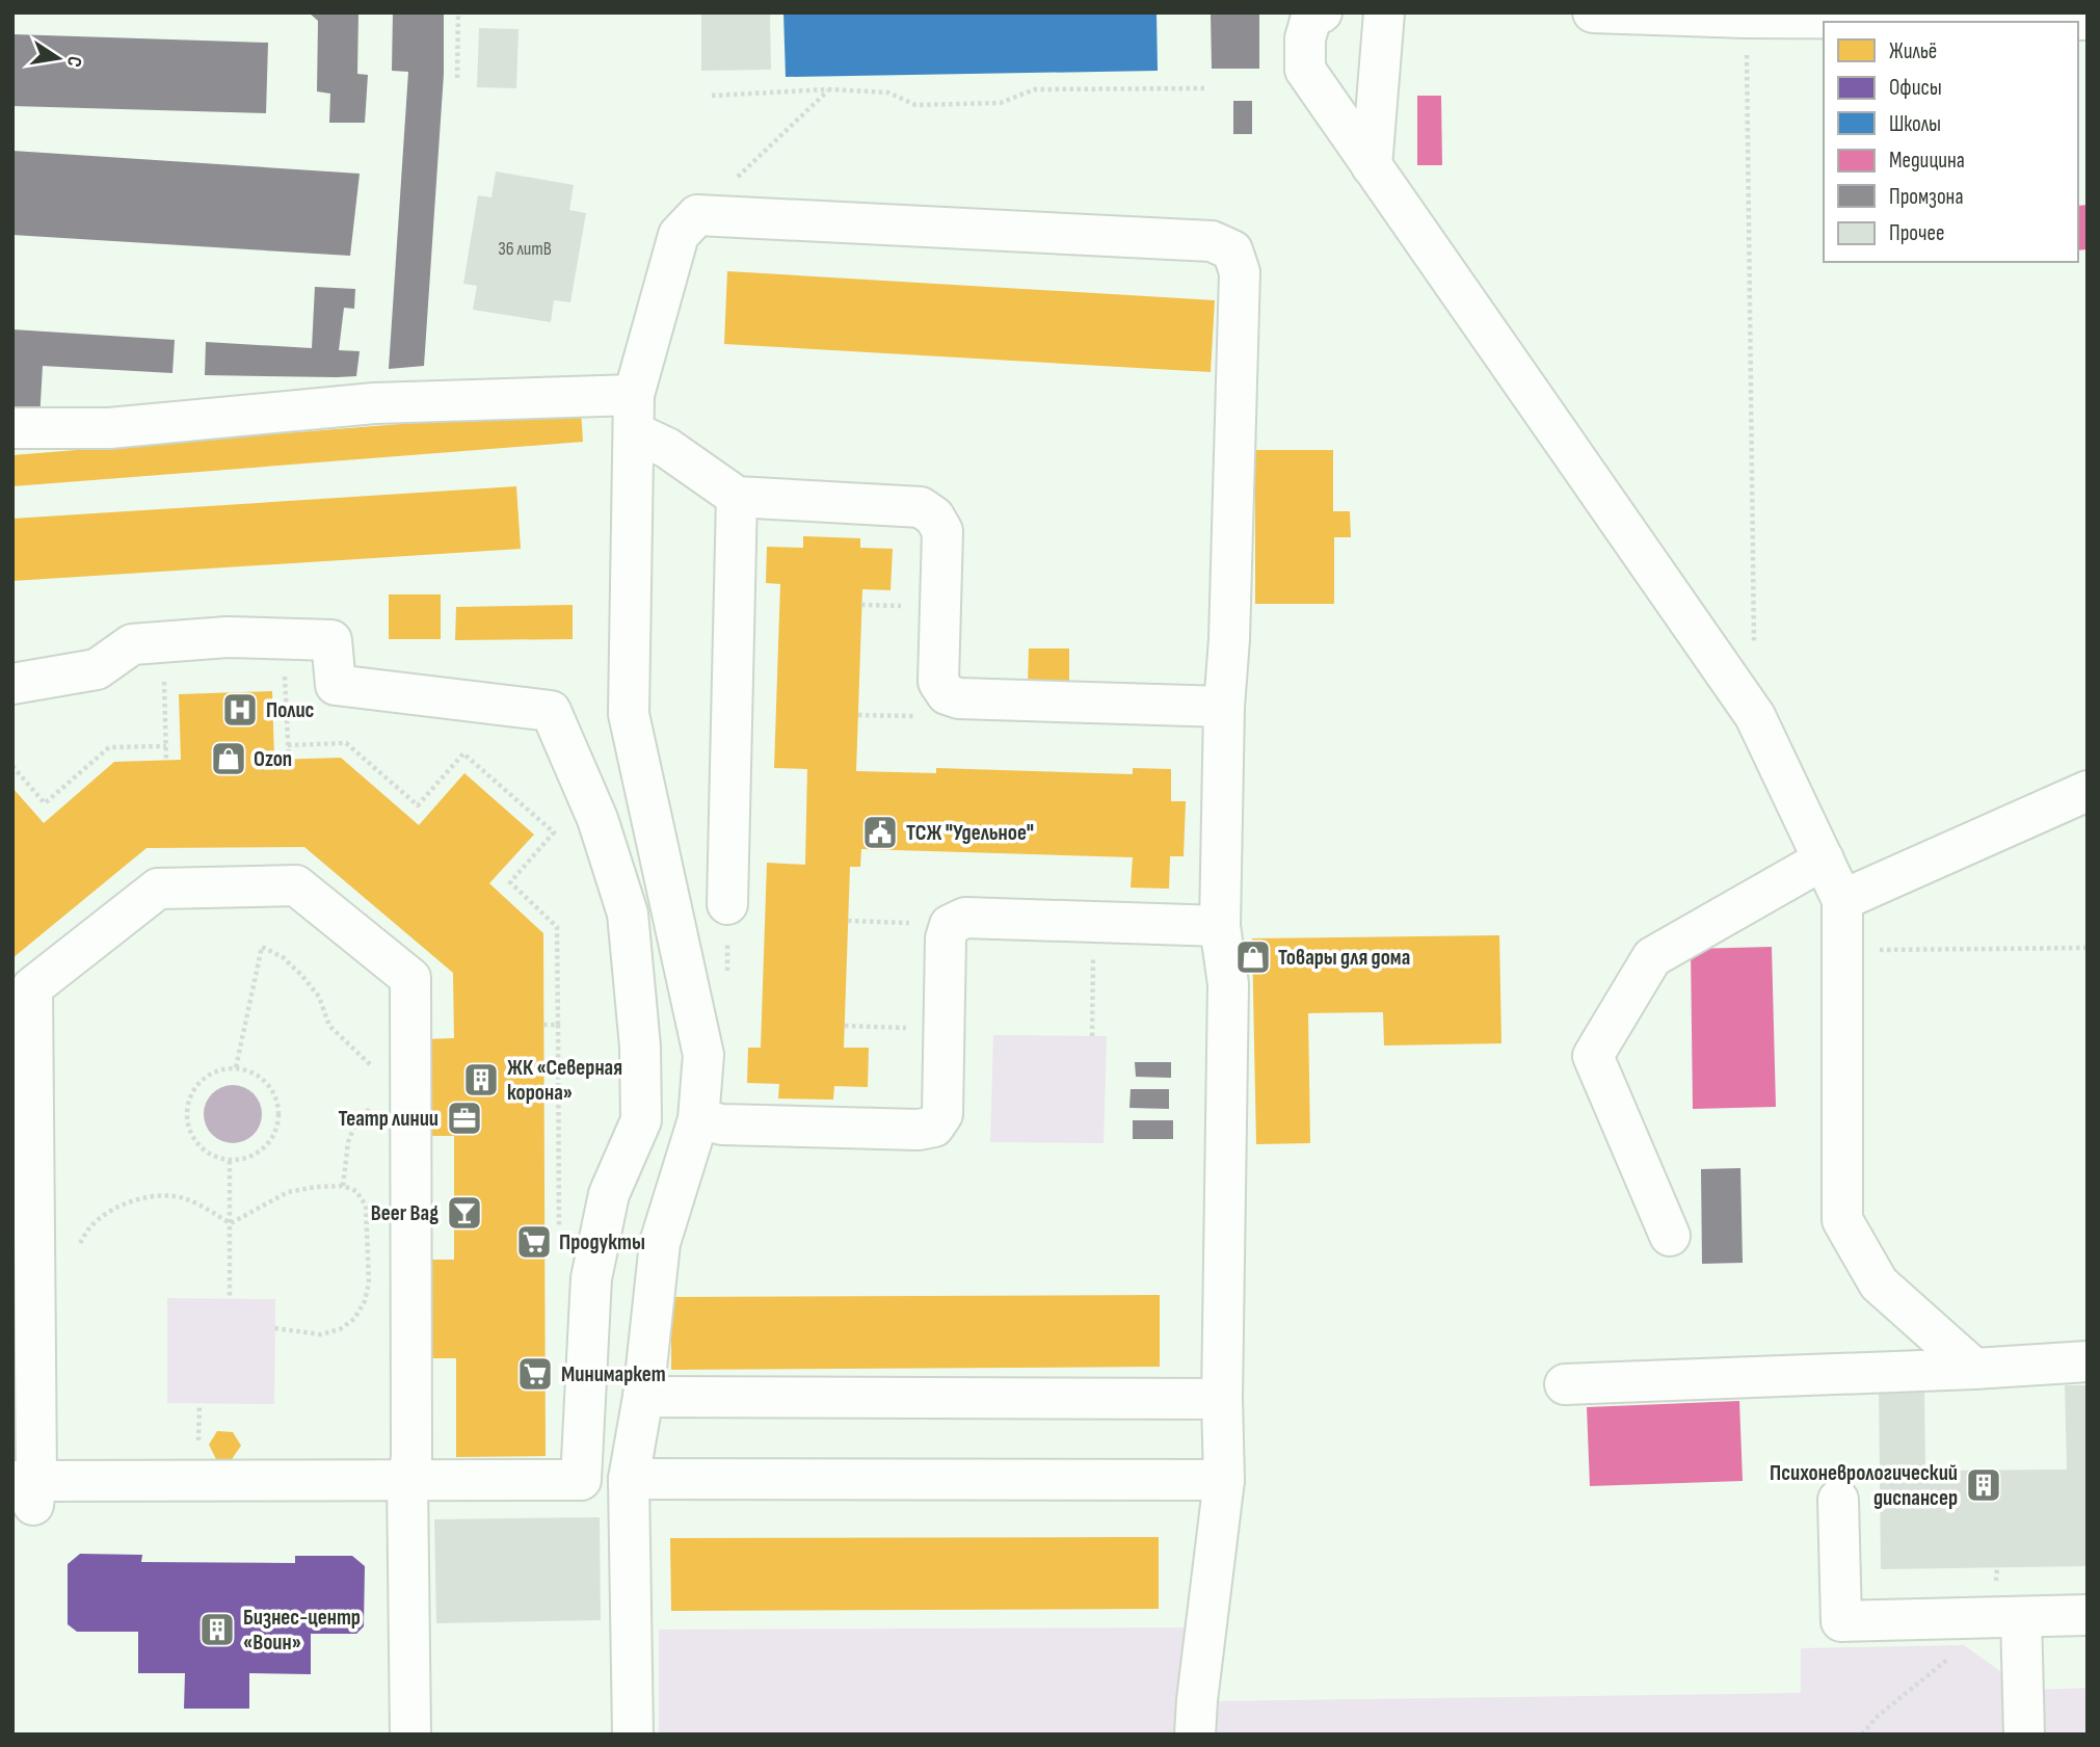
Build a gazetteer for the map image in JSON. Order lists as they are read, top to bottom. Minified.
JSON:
{"places":{"hospital":["Полис"],"shop":["Ozon","Товары для дома"],"public building":["ТСЖ \"Удельное\""],"building":["ЖК «Северная корона»","Психоневрологический диспансер","Бизнес-центр «Воин»"],"office":["Театр линии"],"bar":["Beer Bag"],"supermarket":["Продукты","Минимаркет"]},"house_numbers":["36 литВ"],"legend":["Жильё","Офисы","Школы","Медицина","Промзона","Прочее"],"north":"right"}
